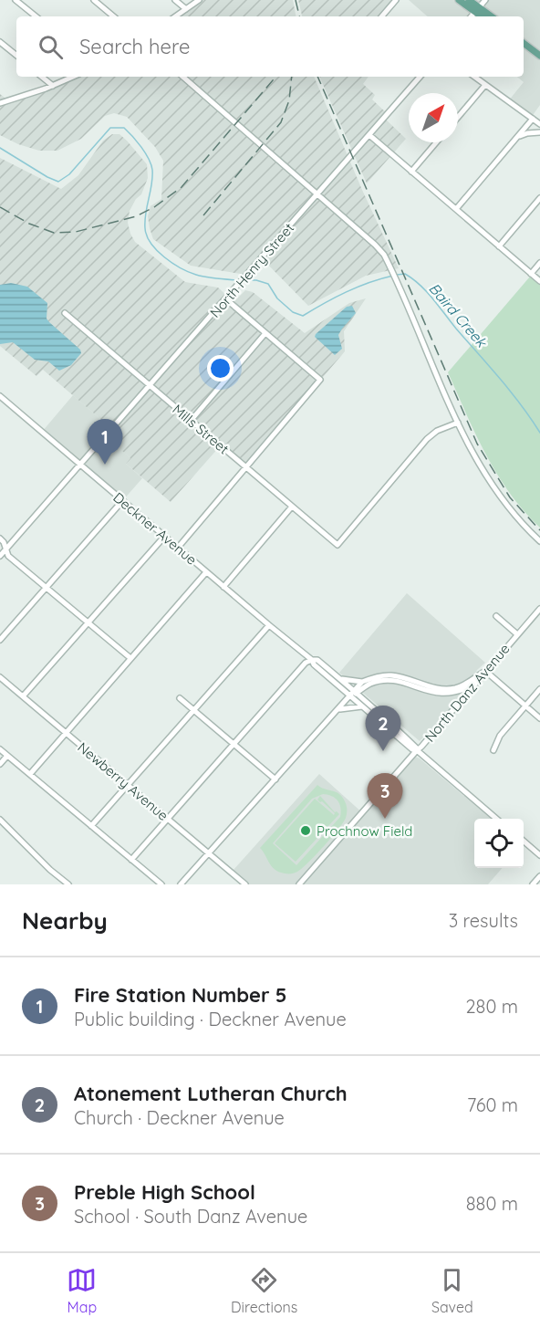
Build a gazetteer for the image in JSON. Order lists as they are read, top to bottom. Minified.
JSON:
{"streets":{"street":["North Henry Street","Mills Street","Deckner Avenue","North Danz Avenue","Newberry Avenue"]},"crossings":[["North Henry Street","Mills Street"],["North Henry Street","Deckner Avenue"],["Deckner Avenue","North Danz Avenue"]],"water":["Baird Creek"],"places":["Prochnow Field"],"north":"top right","page":{"search":"Search here","pins":["1","2","3"],"heading":["Nearby","3 results"],"list":[{"mark":"1","name":"Fire Station Number 5","note":"Public building · Deckner Avenue","value":"280 m"},{"mark":"2","name":"Atonement Lutheran Church","note":"Church · Deckner Avenue","value":"760 m"},{"mark":"3","name":"Preble High School","note":"School · South Danz Avenue","value":"880 m"}],"nav":["Map","Directions","Saved"]}}
